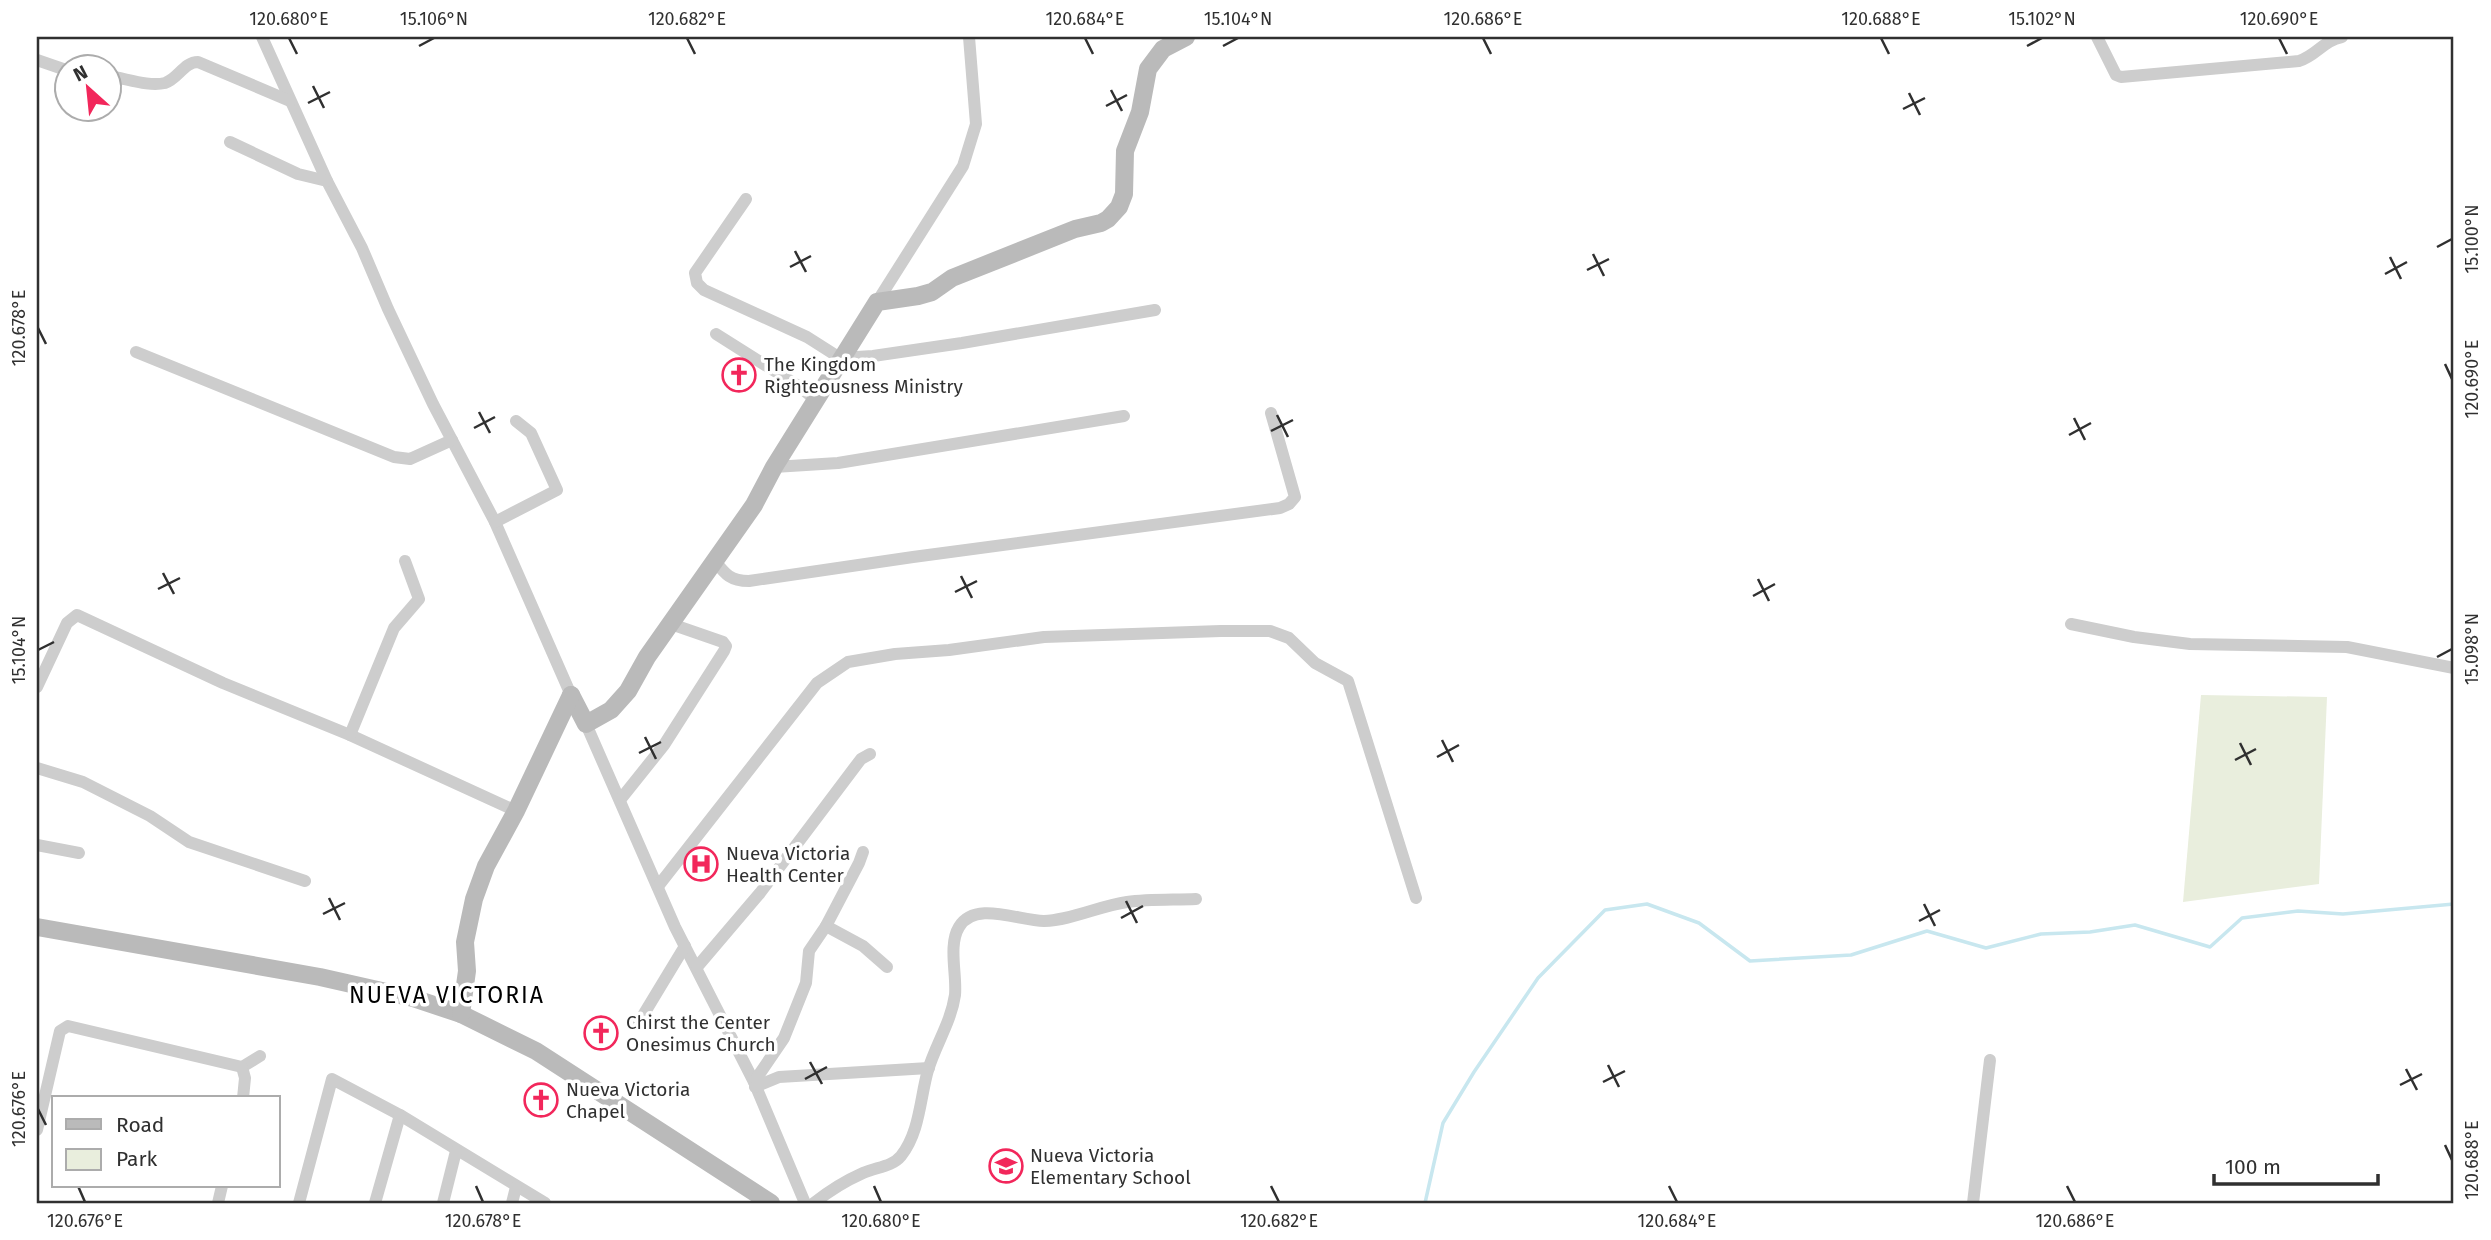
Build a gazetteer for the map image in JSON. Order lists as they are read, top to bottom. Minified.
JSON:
{"districts":["NUEVA VICTORIA"],"places":{"church":["The Kingdom Righteousness Ministry","Chirst the Center Onesimus Church","Nueva Victoria Chapel"],"hospital":["Nueva Victoria Health Center"],"school or university":["Nueva Victoria Elementary School"]},"legend":["Road","Park"],"scale_bar":"100 m","north":"top left","coordinates":["120.680°E","15.106°N","120.682°E","120.684°E","15.104°N","120.686°E","120.688°E","15.102°N","120.690°E","15.100°N","120.678°E","15.098°N","120.676°E"]}
